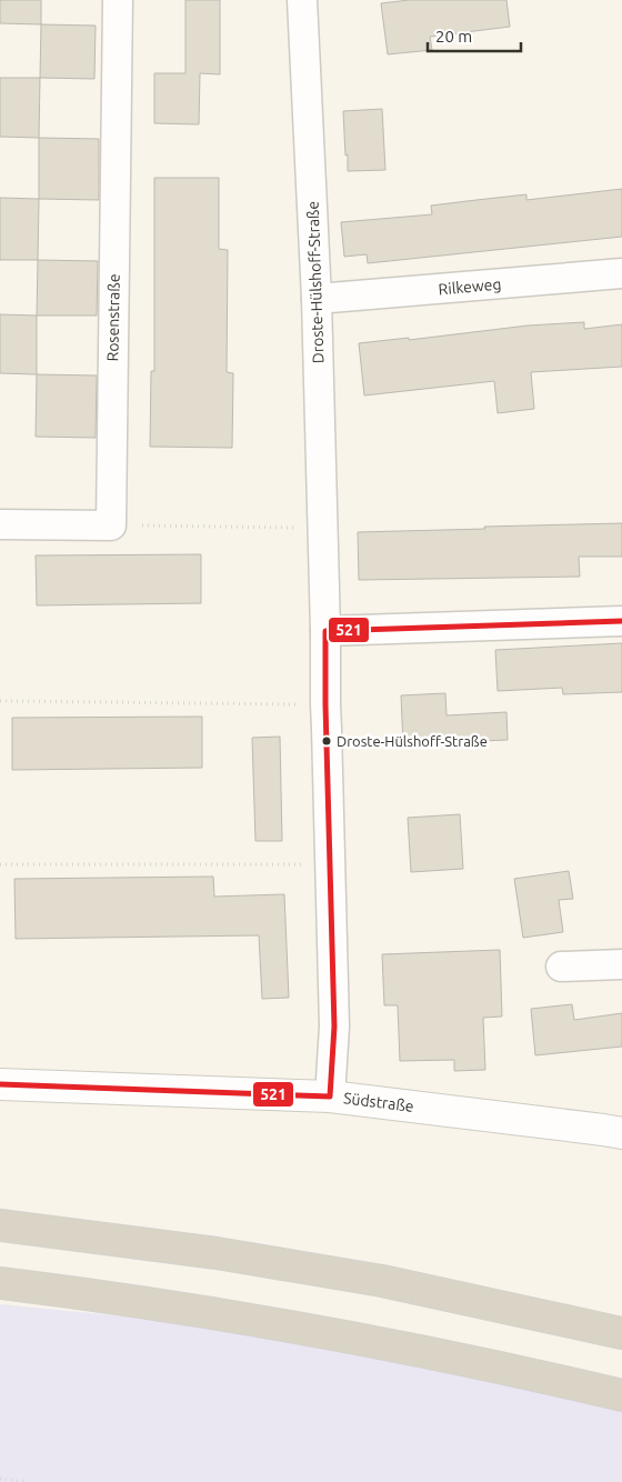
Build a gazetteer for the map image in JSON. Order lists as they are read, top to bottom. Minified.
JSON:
{"streets":{"street":["Droste-Hülshoff-Straße","Rilkeweg","Rosenstraße","Südstraße"]},"crossings":[["Droste-Hülshoff-Straße","Rilkeweg"],["Droste-Hülshoff-Straße","Südstraße"]],"places":["Droste-Hülshoff-Straße"],"lines":["transit line 521"],"scale_bar":"20 m"}
